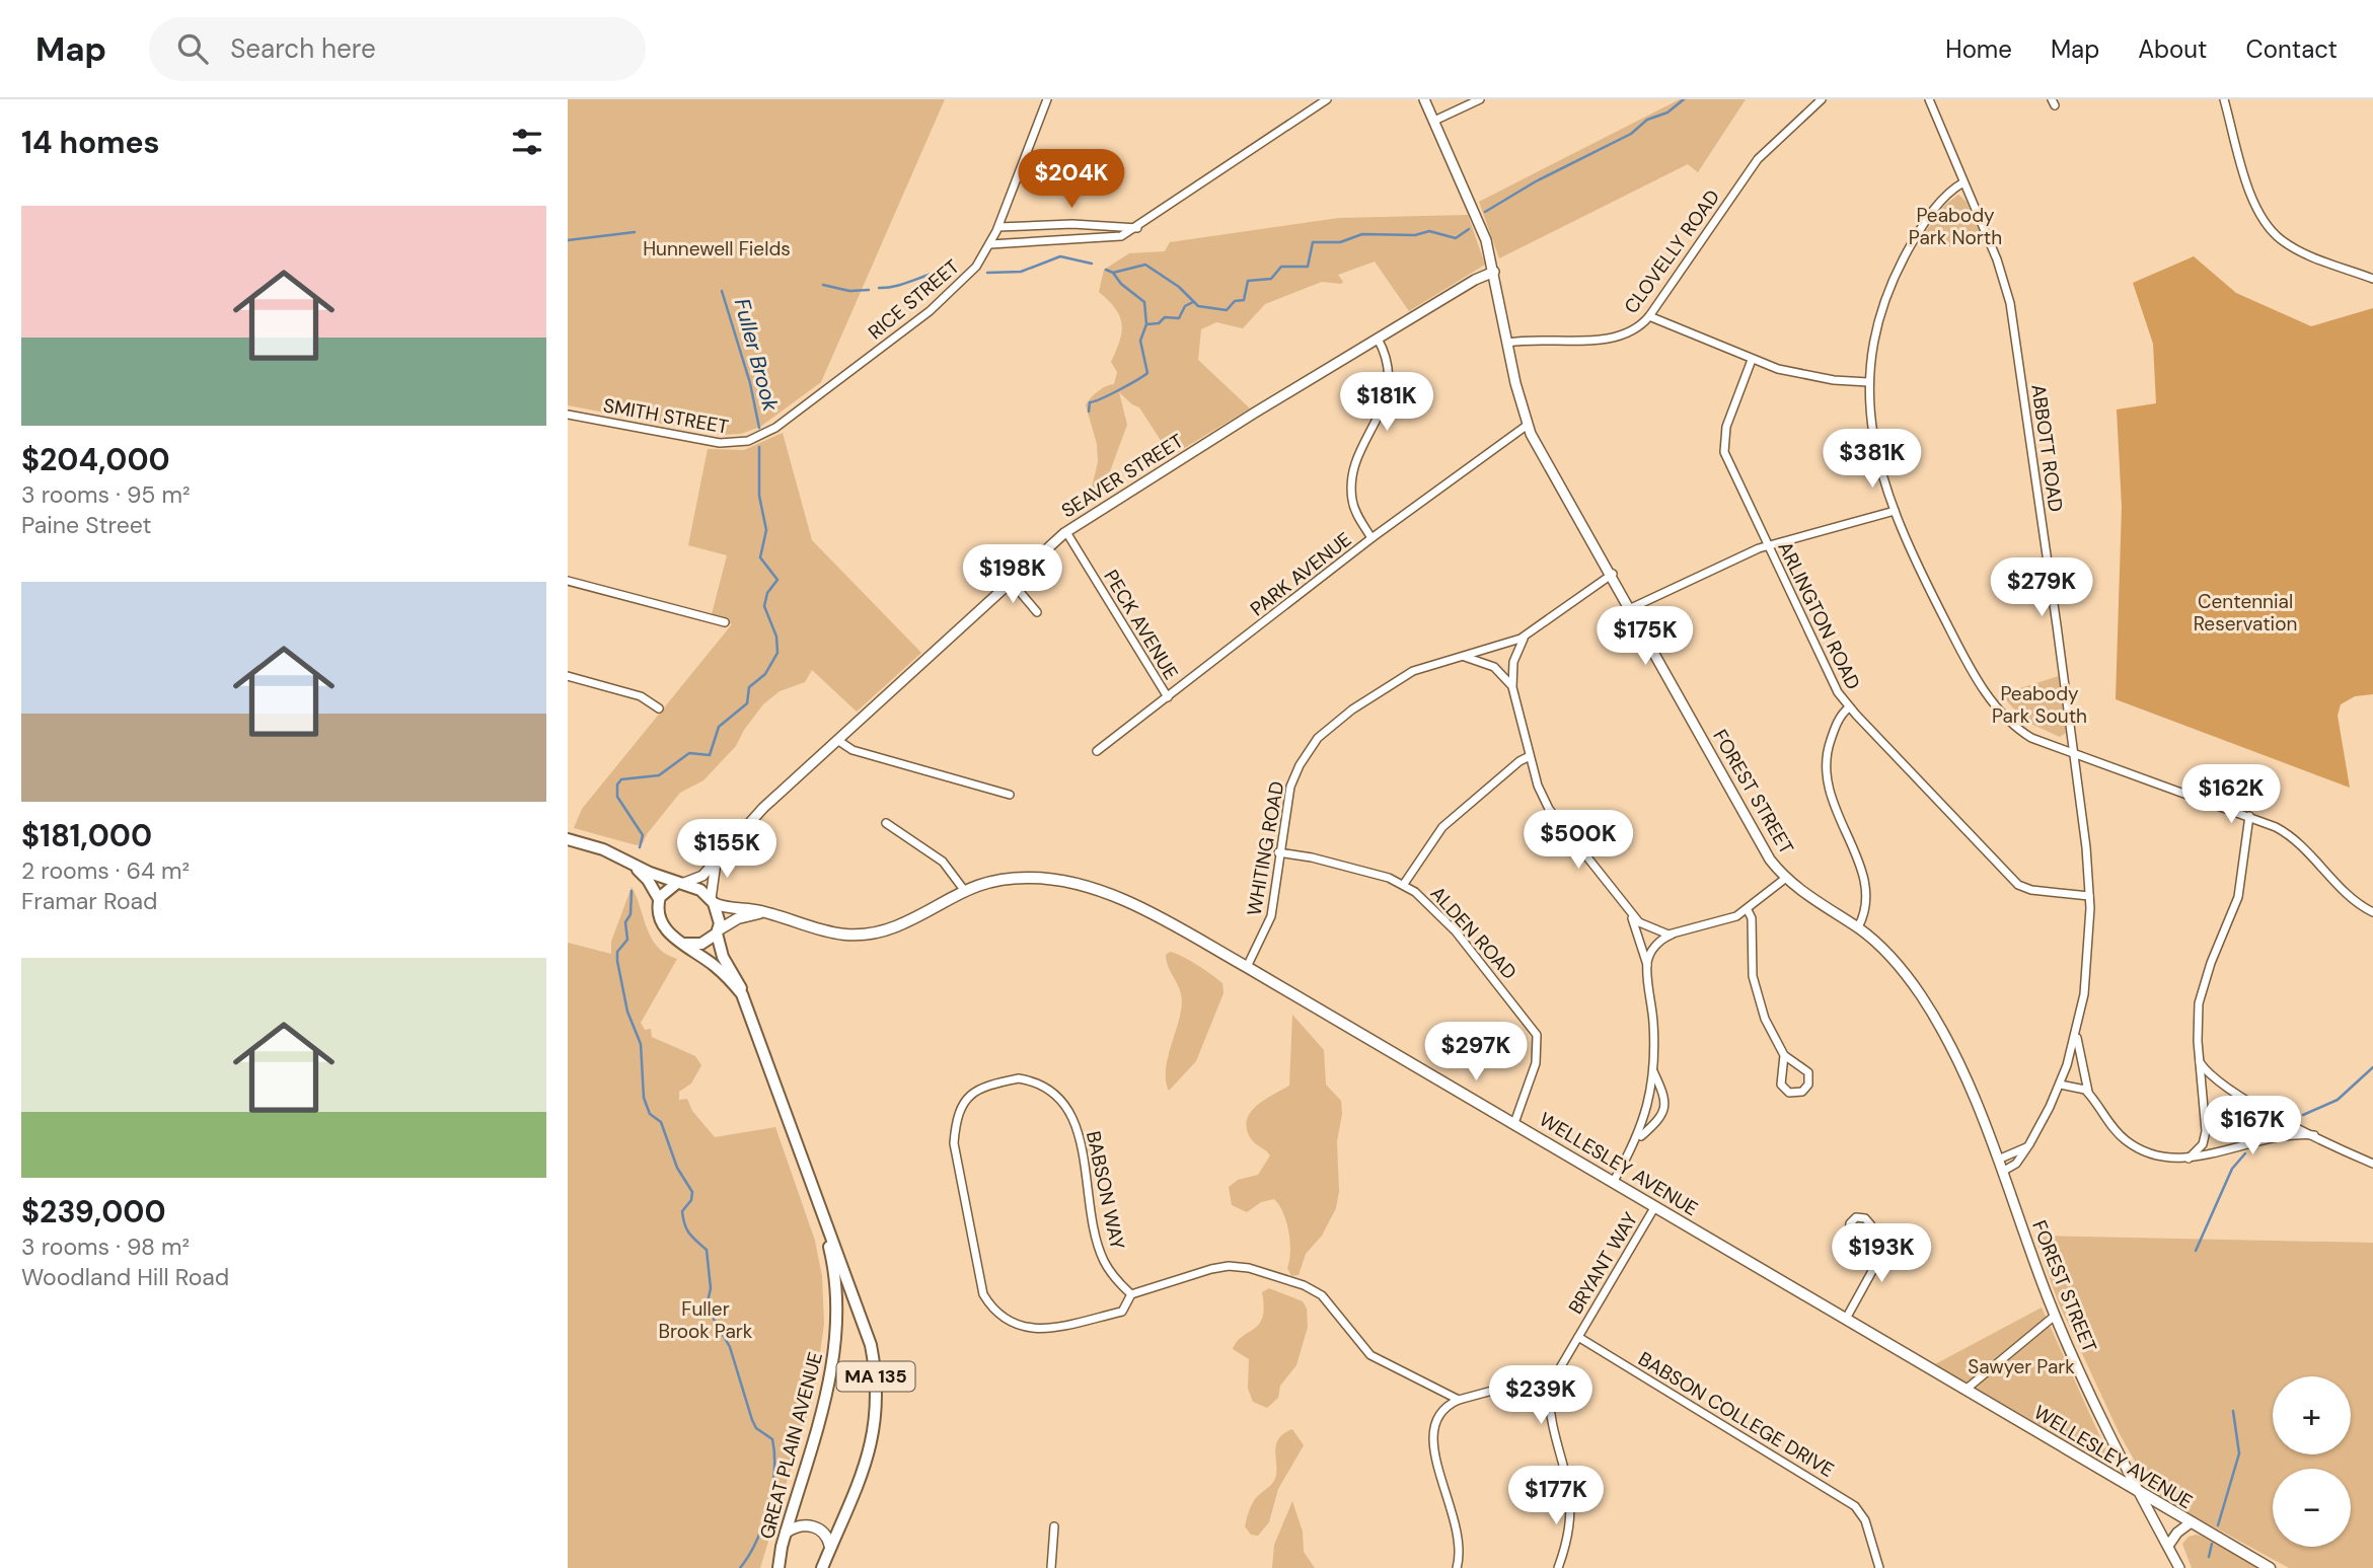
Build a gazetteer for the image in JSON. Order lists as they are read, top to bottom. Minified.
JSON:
{"streets":{"main road":["WELLESLEY AVENUE","MA 135","GREAT PLAIN AVENUE"],"street":["CLOVELLY ROAD","RICE STREET","SMITH STREET","ABBOTT ROAD","SEAVER STREET","PARK AVENUE","ARLINGTON ROAD","PECK AVENUE","FOREST STREET","WHITING ROAD","ALDEN ROAD","BABSON WAY","BRYANT WAY","BABSON COLLEGE DRIVE"]},"crossings":[["CLOVELLY ROAD","FOREST STREET"],["RICE STREET","SMITH STREET"],["ABBOTT ROAD","ARLINGTON ROAD"],["ABBOTT ROAD","FOREST STREET"],["SEAVER STREET","PECK AVENUE"],["SEAVER STREET","FOREST STREET"],["SEAVER STREET","WELLESLEY AVENUE"],["SEAVER STREET","MA 135"],["SEAVER STREET","GREAT PLAIN AVENUE"],["PARK AVENUE","PECK AVENUE"],["PARK AVENUE","FOREST STREET"],["FOREST STREET","WHITING ROAD"],["FOREST STREET","WELLESLEY AVENUE"],["WHITING ROAD","WELLESLEY AVENUE"],["ALDEN ROAD","WELLESLEY AVENUE"],["WELLESLEY AVENUE","BRYANT WAY"],["WELLESLEY AVENUE","MA 135"],["WELLESLEY AVENUE","GREAT PLAIN AVENUE"],["BRYANT WAY","BABSON COLLEGE DRIVE"],["MA 135","GREAT PLAIN AVENUE"]],"water":["Fuller Brook"],"parks":["Peabody Park North","Hunnewell Fields","Centennial Reservation","Peabody Park South","Fuller Brook Park","Sawyer Park"],"page":{"header":"Map","search":"Search here","nav":["Home","Map","About","Contact"],"heading":"14 homes","price":["$204K","$181K","$381K","$198K","$279K","$175K","$162K","$500K","$155K","$297K","$167K","$193K","$239K","$177K"],"list":[{"name":"$204,000","note":"3 rooms · 95 m² · Paine Street"},{"name":"$181,000","note":"2 rooms · 64 m² · Framar Road"},{"name":"$239,000","note":"3 rooms · 98 m² · Woodland Hill Road"}],"map_buttons":["+","−"]}}
